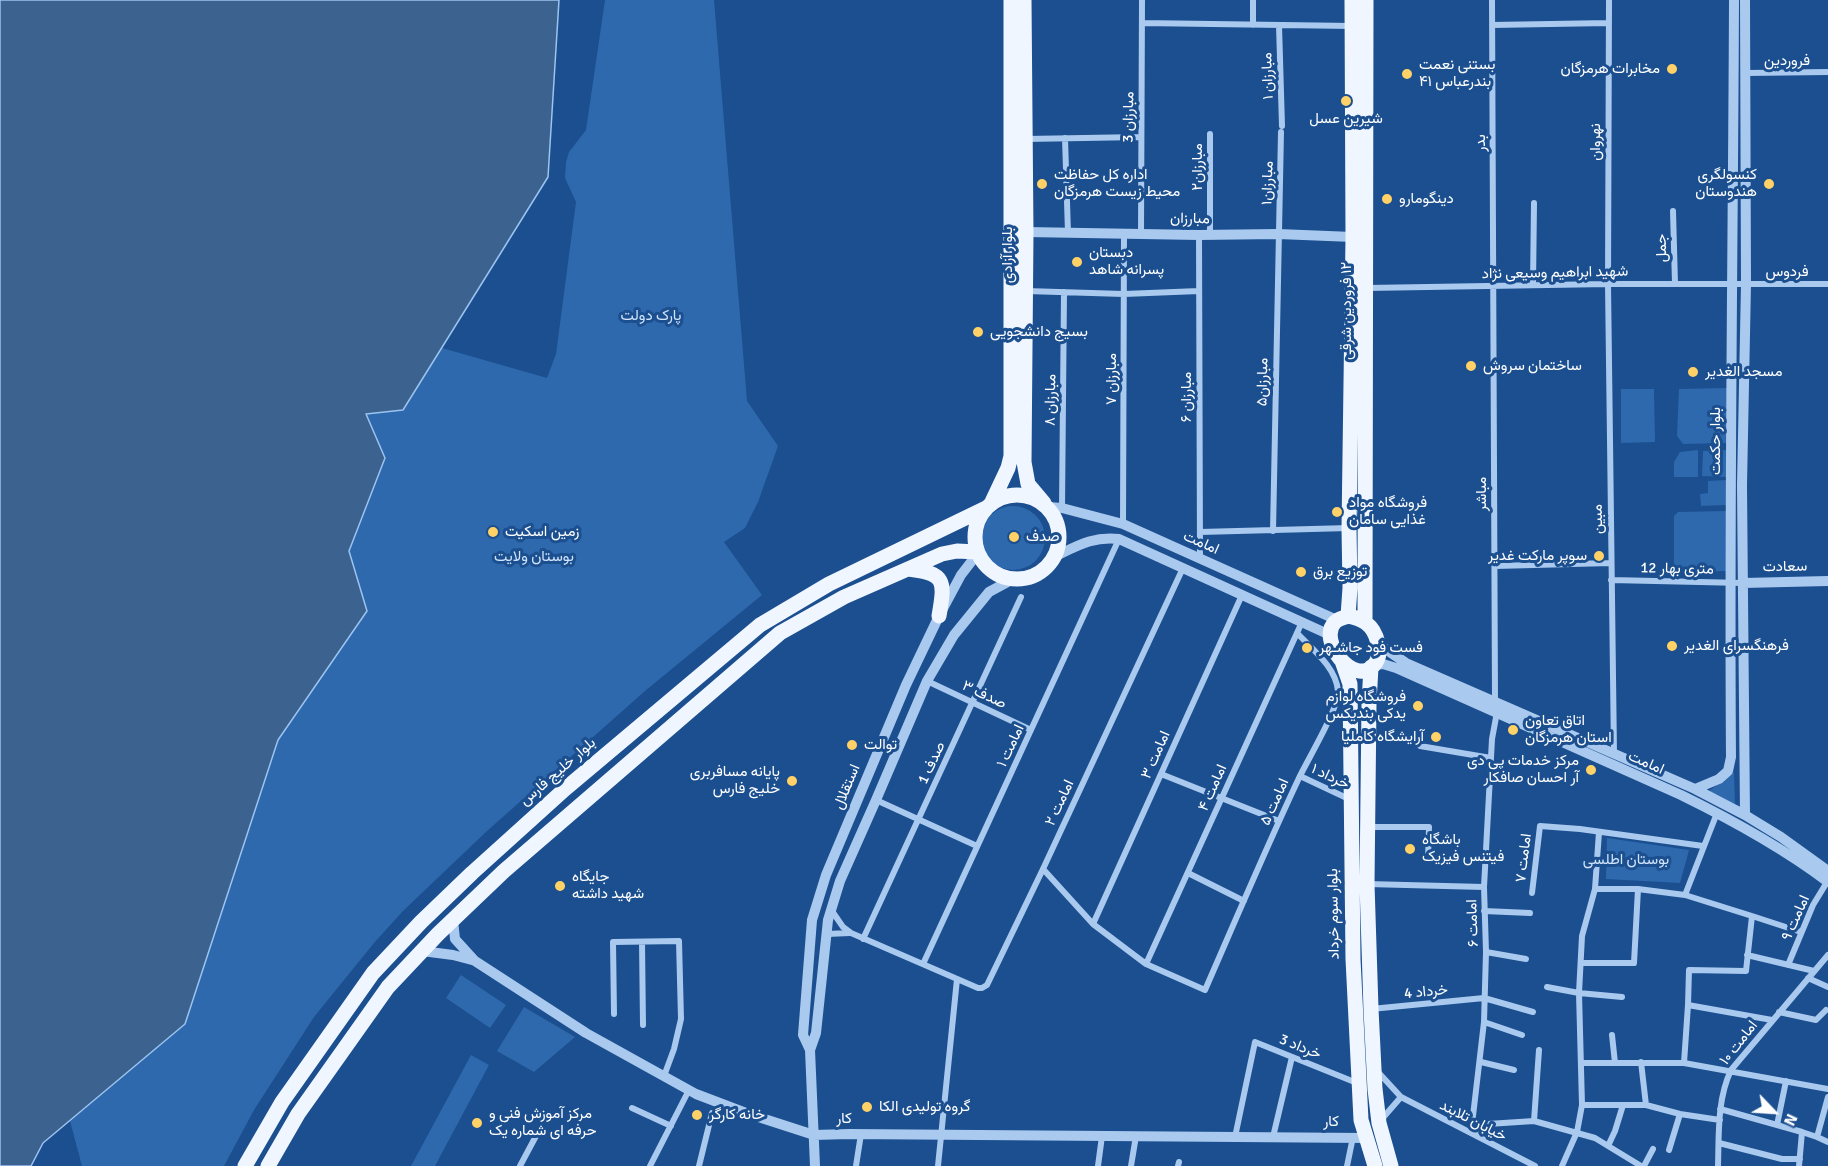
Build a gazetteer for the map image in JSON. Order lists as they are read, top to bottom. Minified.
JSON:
{"streets":{"main road":["بلوار آزادی","١٢ فروردین شرقی","بلوار خلیج فارس","بلوار سوم خرداد"],"street":["فروردین","مبارزان ۱","مبارزان 3","نهروان","بدر","مبارزان۲","مبارزان۱","مبارزان","جمل","فردوس","شهید ابراهیم وسیعی نژاد","مبارزان ۷","مبارزان۵","مبارزان ۶","مبارزان ۸","بلوار حکمت","مباشر","مبین","امامت","سعادت","12 متری بهار","صدف ۳","امامت ۱","امامت ۳","صدف 1","خرداد ۱","استقلال","امامت ۴","امامت ۵","امامت ۲","امامت ۷","امامت ۹","امامت ۶","خرداد 4","امامت ۱۰","خرداد 3","کار","خیابان تلابند"]},"crossings":[["فروردین","بلوار حکمت"],["مبارزان ۱","مبارزان۱"],["مبارزان 3","مبارزان"],["نهروان","شهید ابراهیم وسیعی نژاد"],["نهروان","مبین"],["بدر","شهید ابراهیم وسیعی نژاد"],["بدر","مباشر"],["مبارزان۲","مبارزان"],["مبارزان۲","مبارزان ۶"],["مبارزان۱","مبارزان"],["مبارزان۱","مبارزان۵"],["مبارزان","بلوار آزادی"],["مبارزان","١٢ فروردین شرقی"],["مبارزان","مبارزان ۷"],["مبارزان","مبارزان۵"],["مبارزان","مبارزان ۶"],["جمل","شهید ابراهیم وسیعی نژاد"],["بلوار آزادی","مبارزان ۸"],["بلوار آزادی","امامت"],["بلوار آزادی","بلوار خلیج فارس"],["بلوار آزادی","استقلال"],["فردوس","شهید ابراهیم وسیعی نژاد"],["فردوس","بلوار حکمت"],["شهید ابراهیم وسیعی نژاد","١٢ فروردین شرقی"],["شهید ابراهیم وسیعی نژاد","بلوار حکمت"],["شهید ابراهیم وسیعی نژاد","مباشر"],["شهید ابراهیم وسیعی نژاد","مبین"],["١٢ فروردین شرقی","امامت"],["١٢ فروردین شرقی","بلوار سوم خرداد"],["مبارزان ۷","امامت"],["مبارزان ۶","امامت"],["مبارزان ۸","امامت"],["مبارزان ۸","بلوار خلیج فارس"],["مبارزان ۸","استقلال"],["بلوار حکمت","امامت"],["بلوار حکمت","سعادت"],["بلوار حکمت","12 متری بهار"],["مباشر","امامت"],["مباشر","امامت ۶"],["مبین","امامت"],["مبین","12 متری بهار"],["امامت","امامت ۱"],["امامت","امامت ۳"],["امامت","بلوار خلیج فارس"],["امامت","استقلال"],["امامت","امامت ۴"],["امامت","امامت ۵"],["امامت","امامت ۲"],["امامت","بلوار سوم خرداد"],["امامت","امامت ۹"],["امامت","امامت ۶"],["سعادت","12 متری بهار"],["صدف ۳","امامت ۱"],["صدف ۳","صدف 1"],["صدف ۳","استقلال"],["امامت ۱","امامت ۲"],["صدف 1","امامت ۲"],["بلوار خلیج فارس","استقلال"],["خرداد ۱","امامت ۵"],["خرداد ۱","بلوار سوم خرداد"],["استقلال","کار"],["امامت ۴","امامت ۵"],["بلوار سوم خرداد","خرداد 3"],["بلوار سوم خرداد","کار"],["امامت ۶","خرداد 4"],["امامت ۶","خیابان تلابند"],["خرداد 3","کار"]],"parks":["پارک دولت","بوستان ولایت","بوستان اطلسی"],"places":["مخابرات هرمزگان","بستنی نعمت بندرعباس ۴۱","شیرین عسل","اداره کل حفاظت محیط زیست هرمزگان","کنسولگری هندوستان","دینگومارو","دبستان پسرانه شاهد","بسیج دانشجویی","ساختمان سروش","مسجد الغدیر","فروشگاه مواد غذایی سامان","زمین اسکیت","صدف","سوپر مارکت غدیر","توزیع برق","فرهنگسرای الغدیر","فست فود جاشـهر","فروشگاه لوازم یدکی بندیکس","اتاق تعاون استان هرمزگان","آرایشگاه کاملیا","توالت","مرکز خدمات پی دی آر احسان صافکار","پایانه مسافربری خلیج فارس","باشگاه فیتنس فیزیک","جایگاه شهید داشته","گروه تولیدی الکا","خانه کارگر","مرکز آموزش فنی و حرفه ای شماره یک"],"north":"bottom right"}
